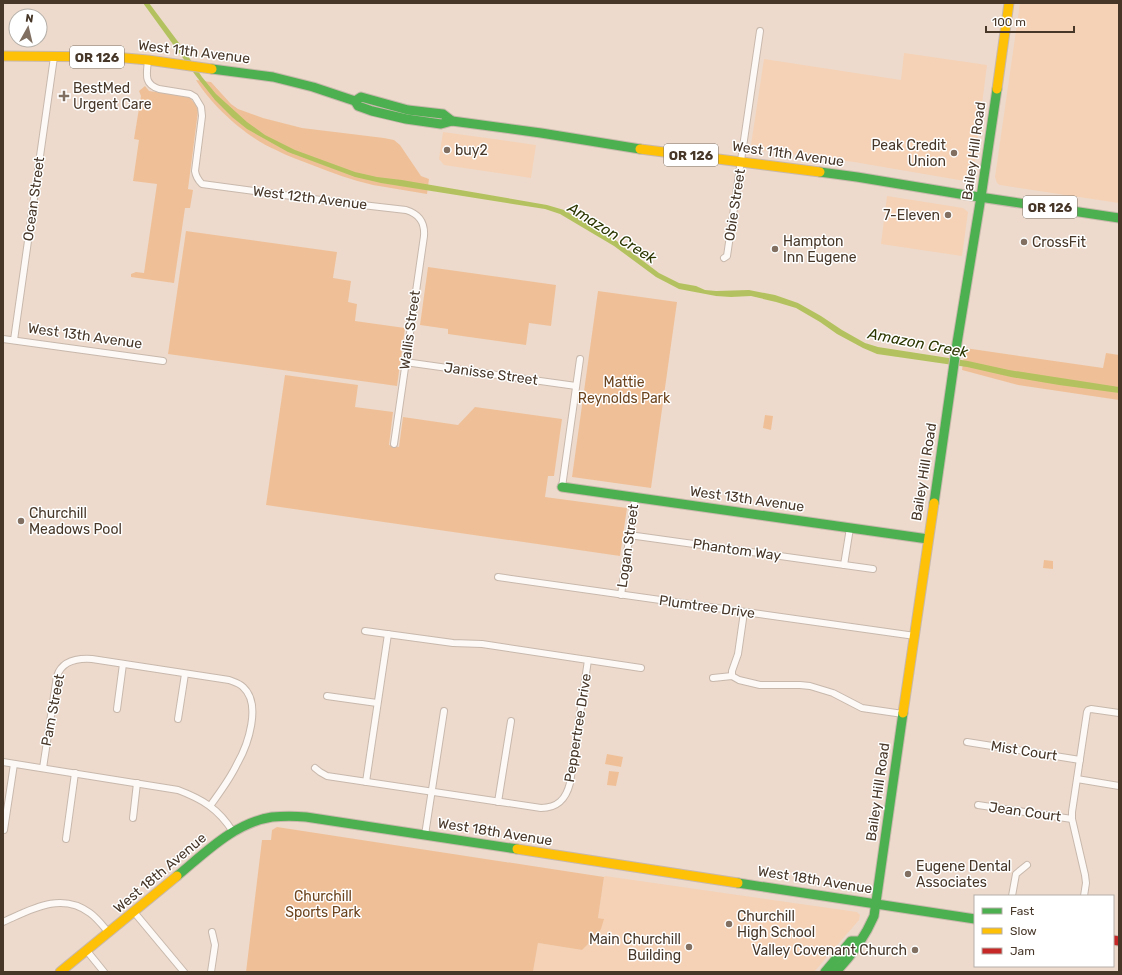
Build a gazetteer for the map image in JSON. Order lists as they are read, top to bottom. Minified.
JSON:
{"streets":{"main road":["West 11th Avenue","OR 126","Bailey Hill Road","West 13th Avenue","West 18th Avenue"],"street":["West 12th Avenue","Ocean Street","Obie Street","Wallis Street","Janisse Street","Logan Street","Phantom Way","Plumtree Drive","Pam Street","Peppertree Drive","Mist Court","Jean Court"]},"crossings":[["West 11th Avenue","Bailey Hill Road"],["West 11th Avenue","West 12th Avenue"],["West 11th Avenue","Ocean Street"],["West 11th Avenue","Obie Street"],["Bailey Hill Road","West 13th Avenue"],["Bailey Hill Road","Plumtree Drive"],["Bailey Hill Road","West 18th Avenue"],["West 12th Avenue","Wallis Street"],["Ocean Street","West 13th Avenue"],["Wallis Street","Janisse Street"],["West 13th Avenue","Logan Street"],["Logan Street","Phantom Way"],["Logan Street","Plumtree Drive"]],"water":["Amazon Creek"],"parks":["Mattie Reynolds Park","Churchill Sports Park"],"places":{"health":["BestMed Urgent Care"],"other":["buy2","Peak Credit Union","7-Eleven","CrossFit","Hampton Inn Eugene","Churchill Meadows Pool","Eugene Dental Associates","Churchill High School","Main Churchill Building","Valley Covenant Church"]},"legend":["Fast","Slow","Jam"],"scale_bar":"100 m","north":"top"}
